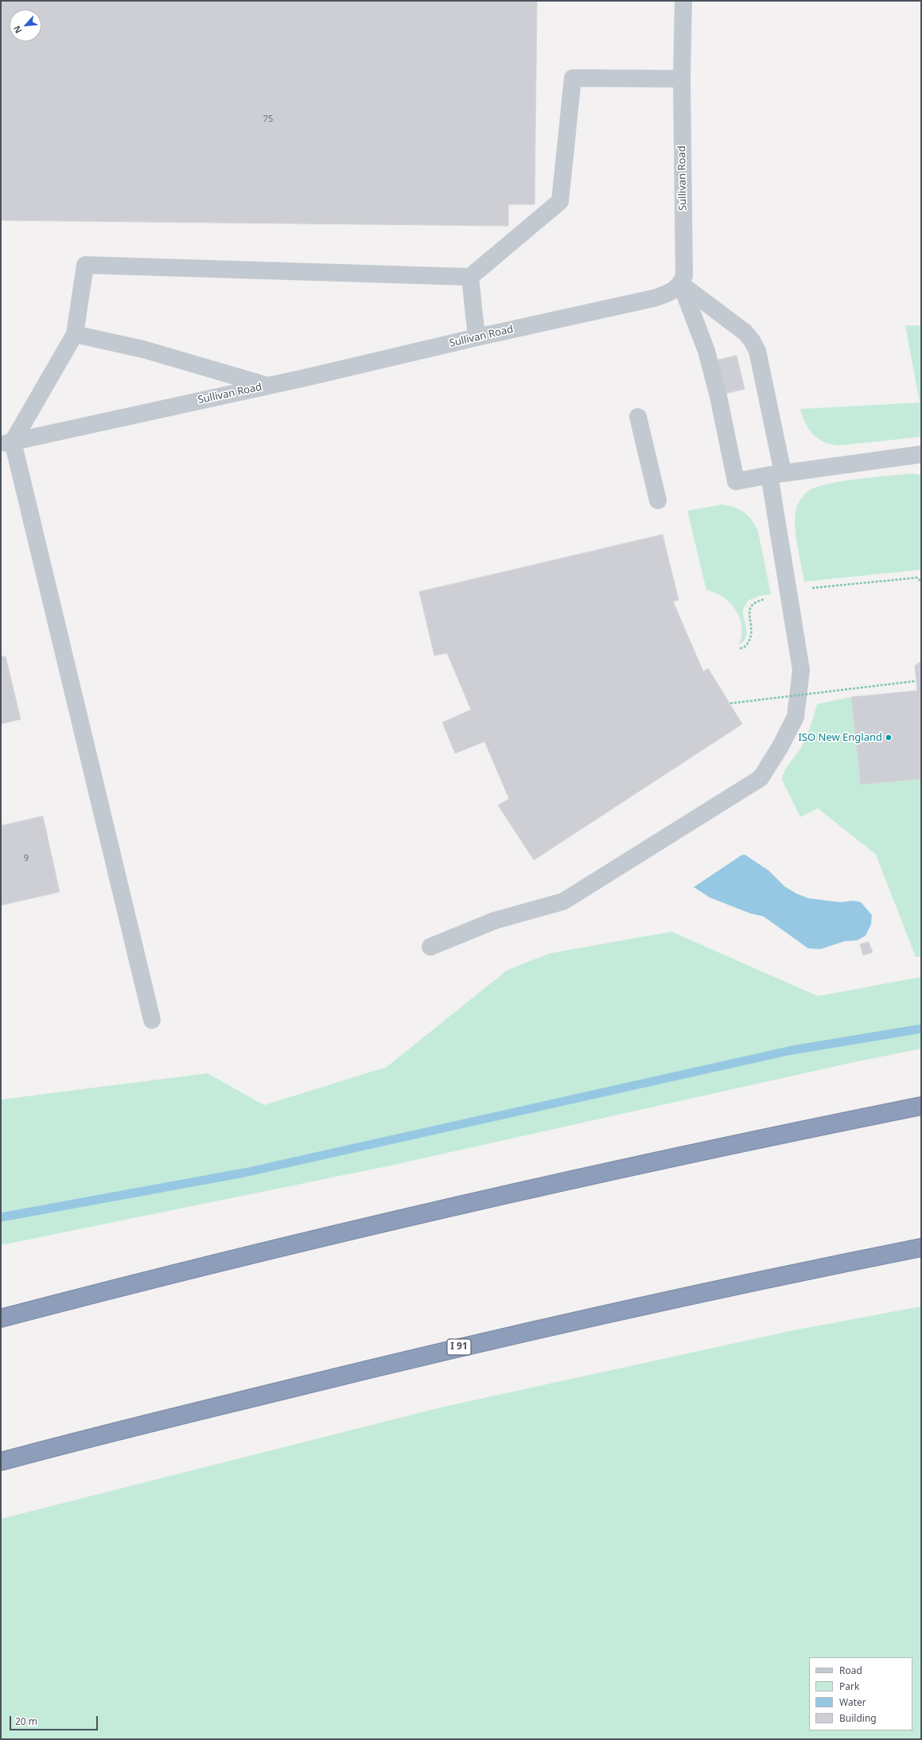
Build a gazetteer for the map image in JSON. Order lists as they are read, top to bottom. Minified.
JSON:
{"streets":{"highway":["I 91"],"street":["Sullivan Road"]},"places":["ISO New England"],"house_numbers":["75","9"],"legend":["Road","Park","Water","Building"],"scale_bar":"20 m","north":"bottom left"}
